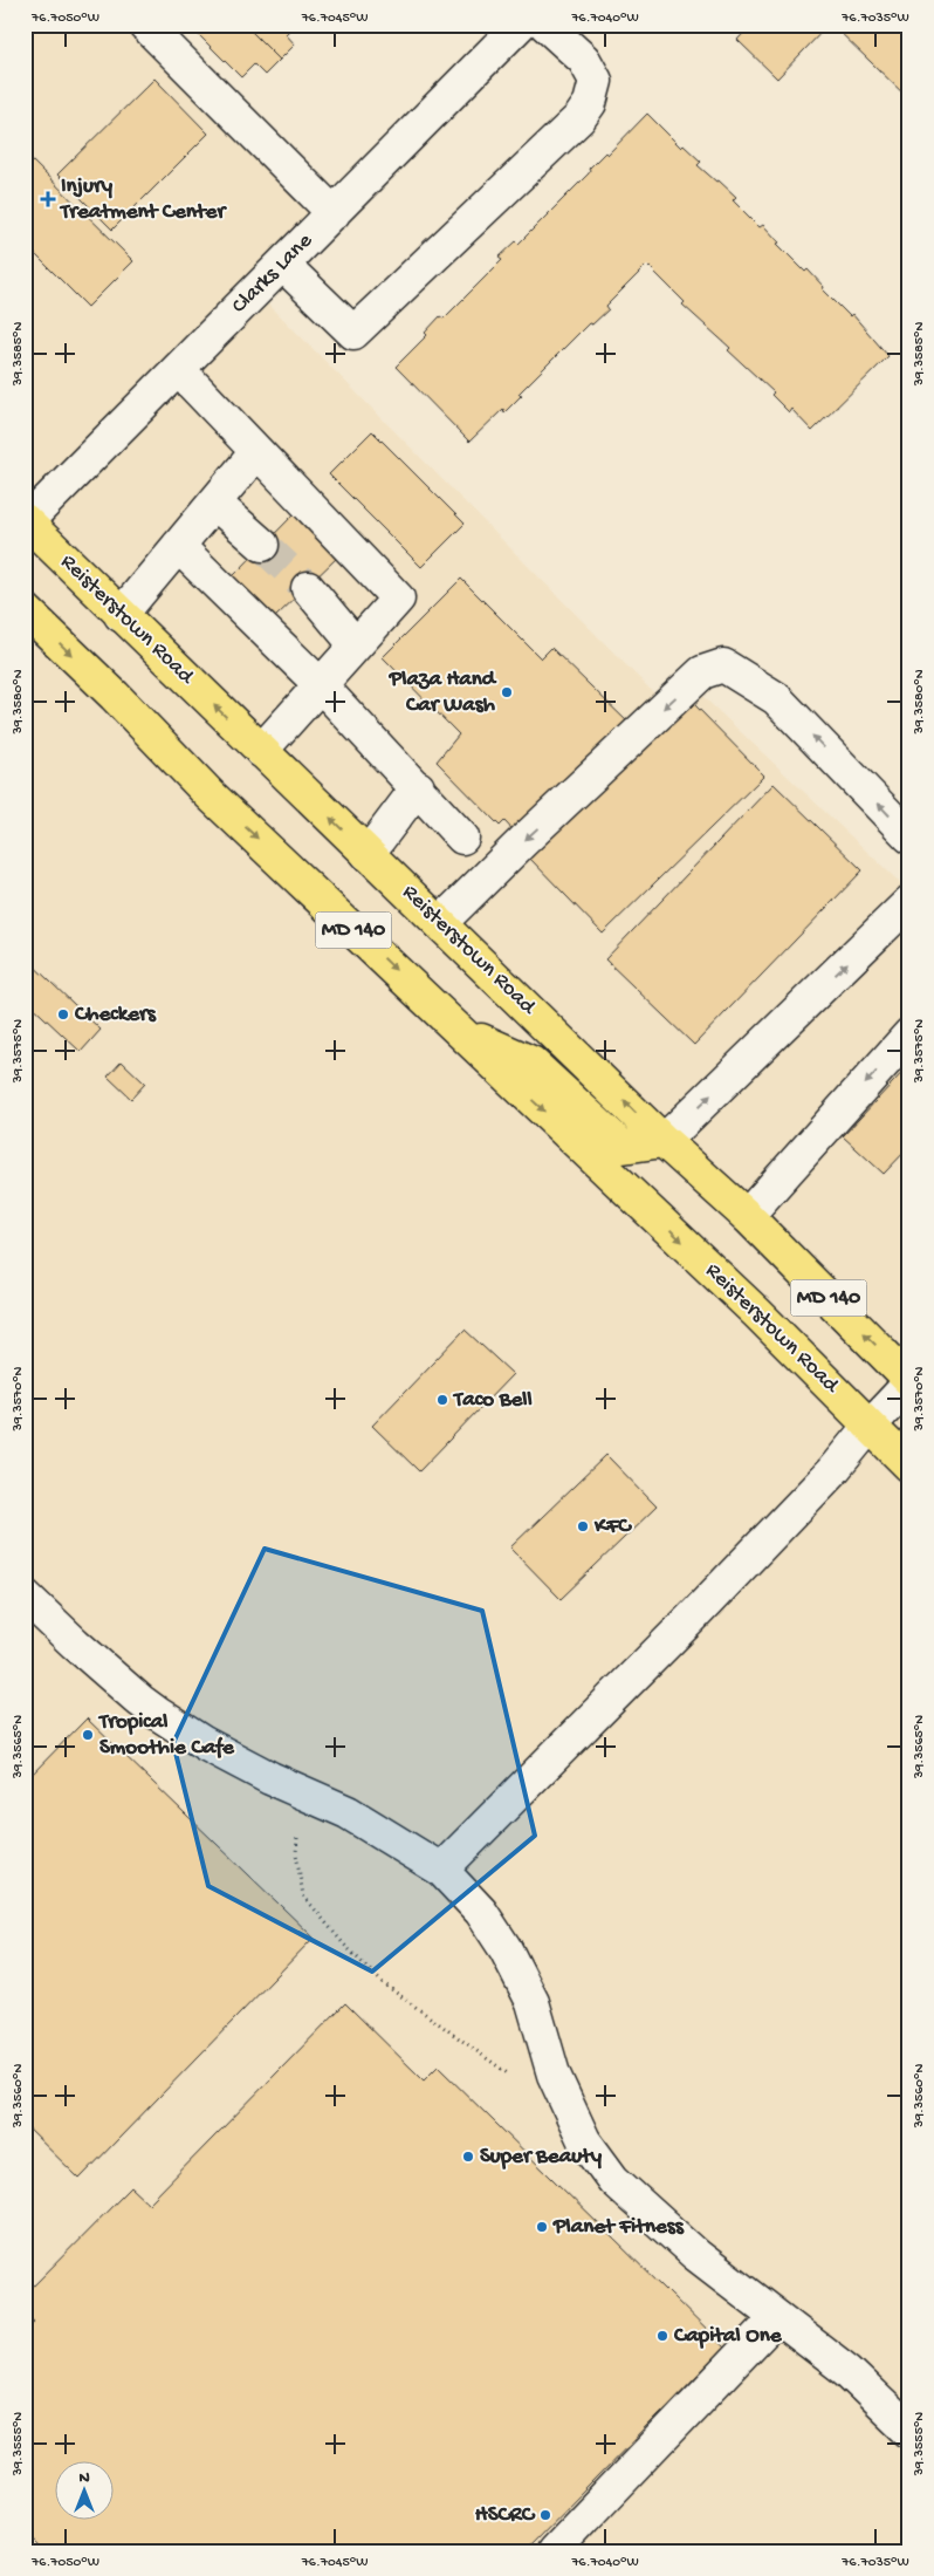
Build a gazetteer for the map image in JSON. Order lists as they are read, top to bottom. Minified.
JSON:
{"streets":{"main road":["Reisterstown Road","MD 140"],"street":["Clarks Lane"]},"crossings":[["Clarks Lane","Reisterstown Road"]],"places":{"health":["Injury Treatment Center"],"other":["Plaza Hand Car Wash","Checkers","Taco Bell","KFC","Tropical Smoothie Cafe","Super Beauty","Planet Fitness","Capital One","HSCRC"]},"north":"top","coordinates":["76.7050°W","76.7045°W","76.7040°W","76.7035°W","39.3585°N","39.3580°N","39.3575°N","39.3570°N","39.3565°N","39.3560°N","39.3555°N"]}
